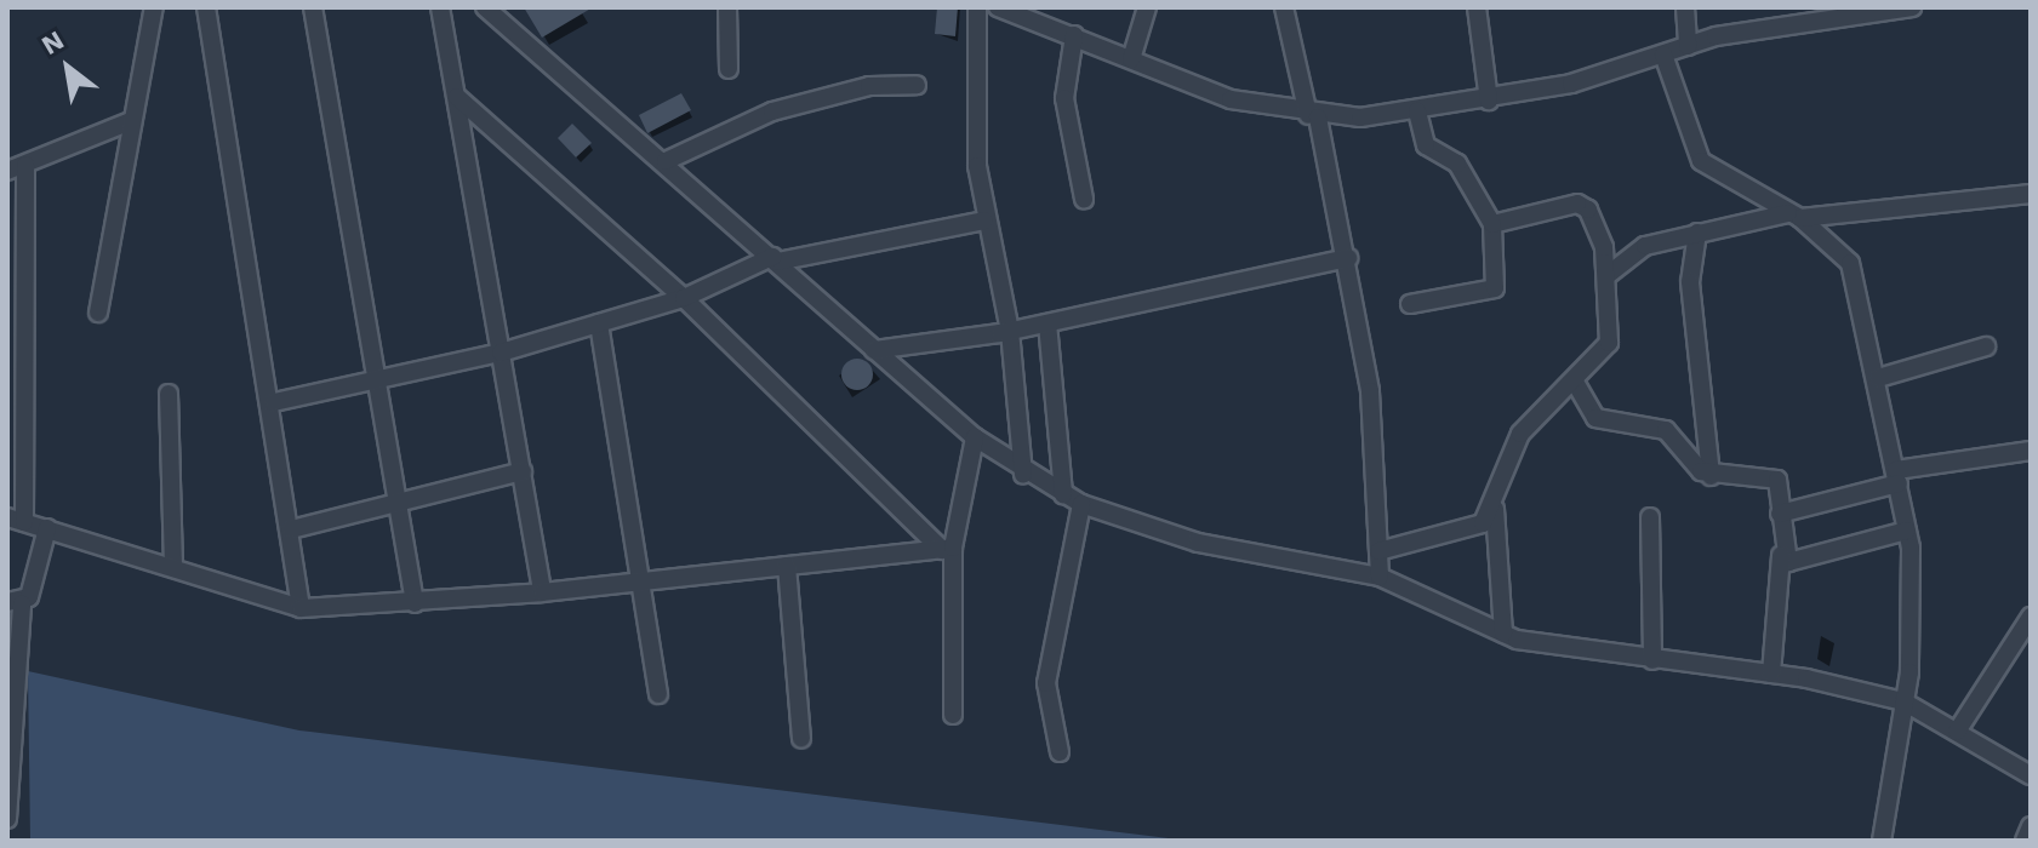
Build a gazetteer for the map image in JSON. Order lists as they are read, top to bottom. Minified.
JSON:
{"north":"top left"}
